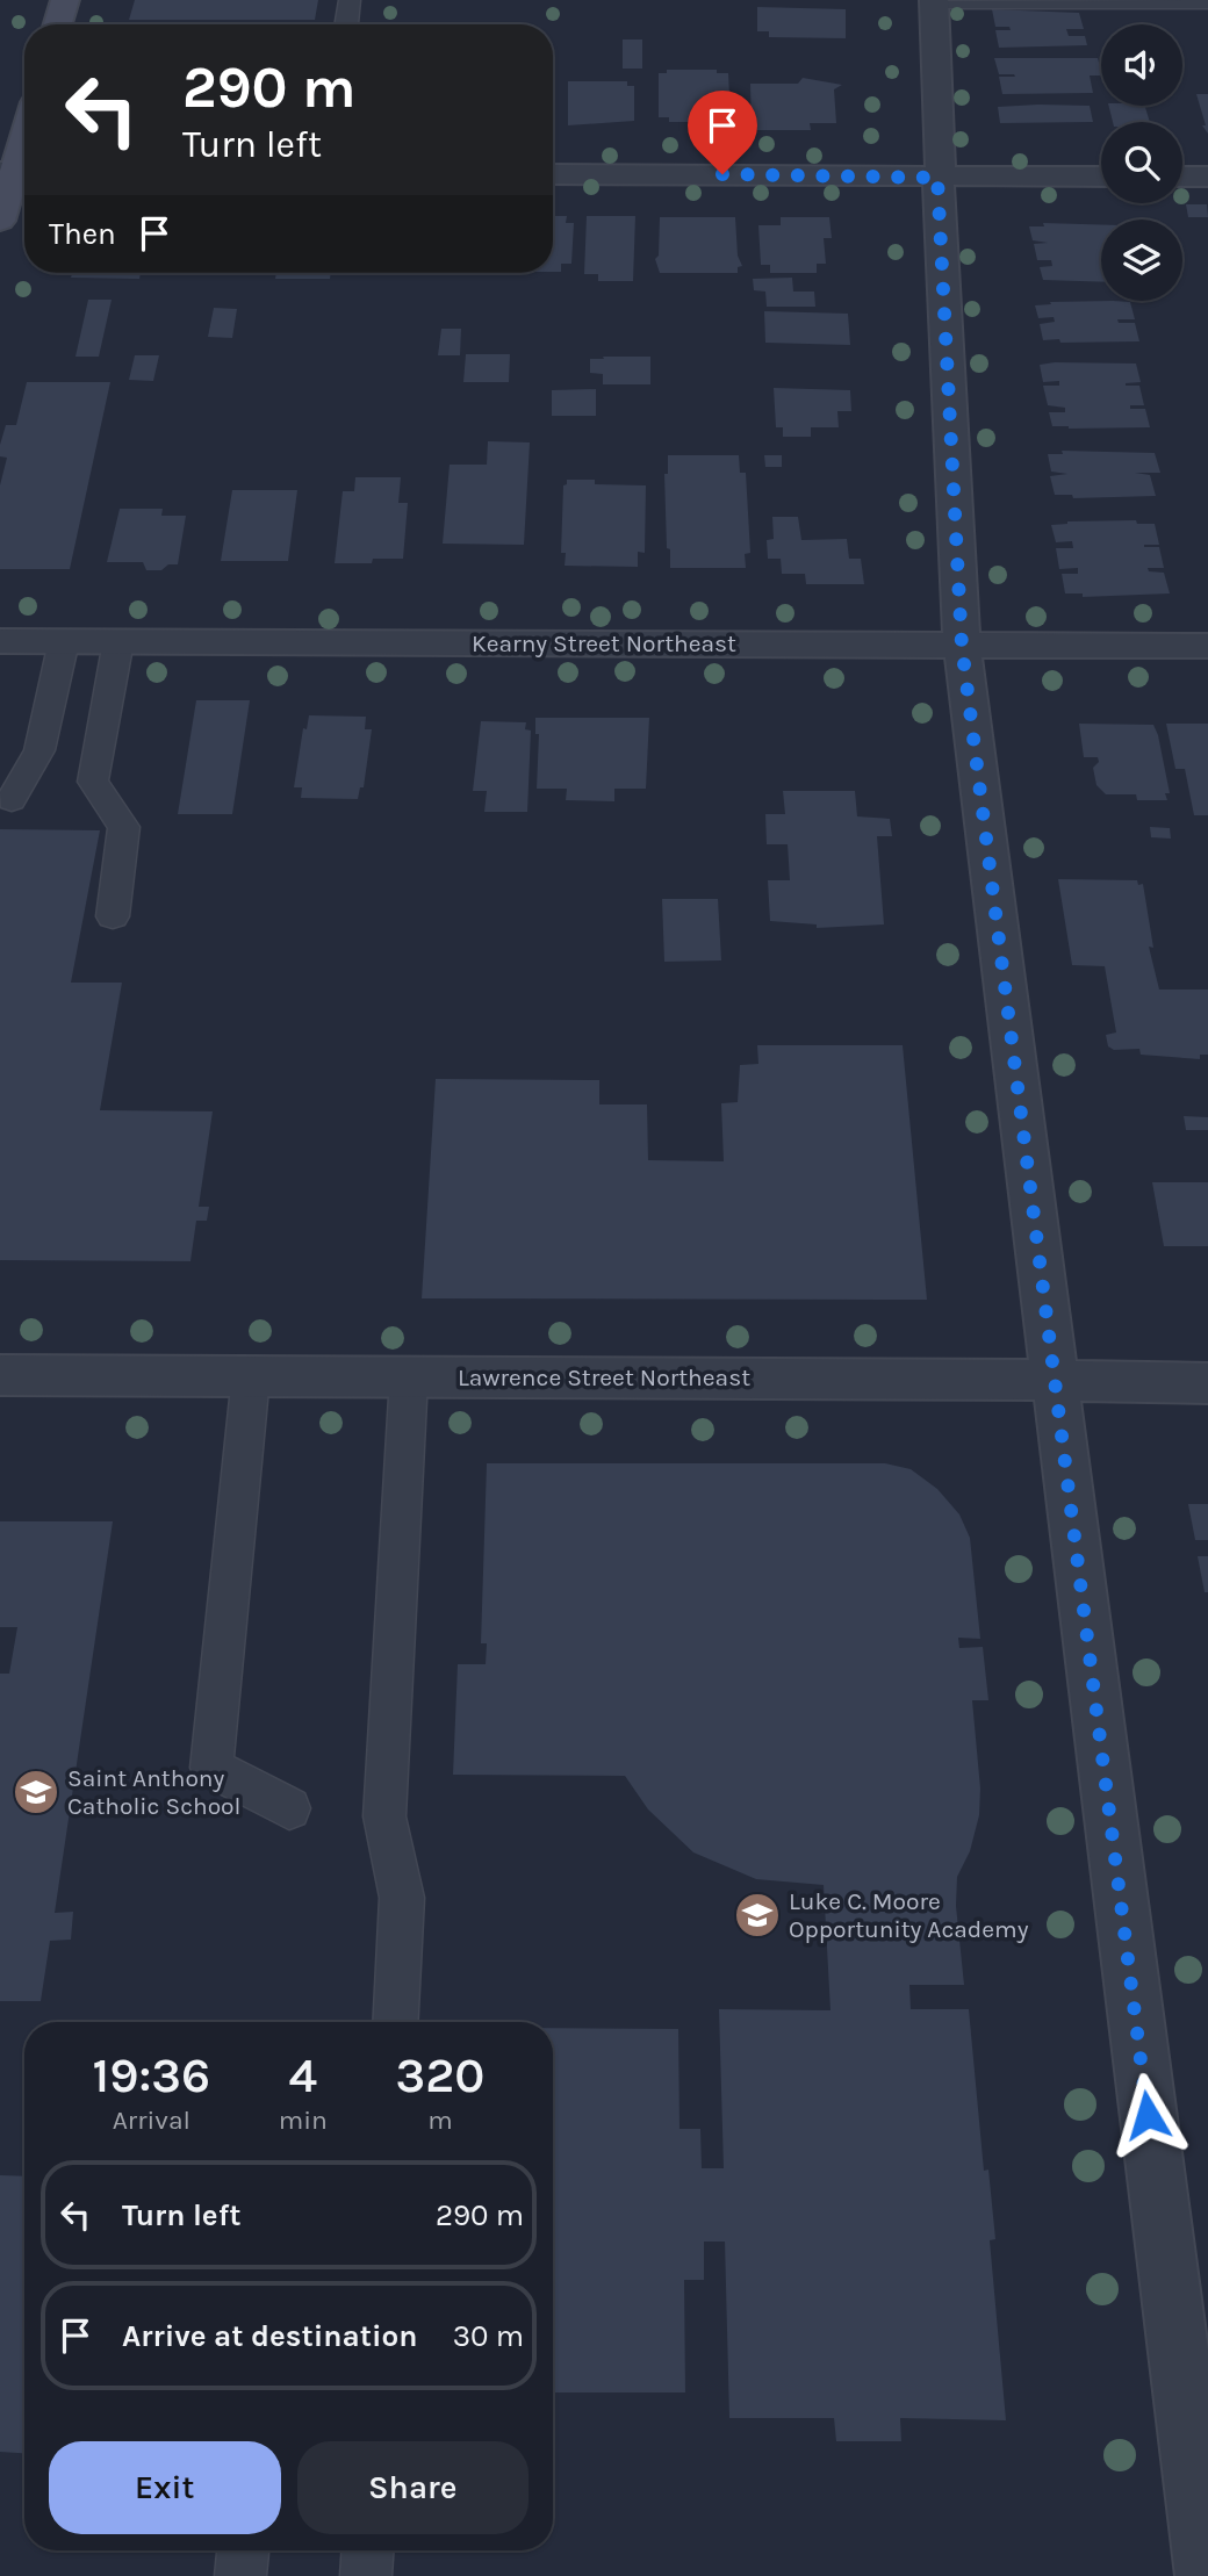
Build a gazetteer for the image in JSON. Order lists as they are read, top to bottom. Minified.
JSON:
{"streets":{"street":["Kearny Street Northeast","Lawrence Street Northeast"]},"places":{"school or university":["Saint Anthony Catholic School","Luke C. Moore Opportunity Academy"]},"page":{"turn":["290 m","Turn left"],"then":"Then","eta":["19:36","Arrival","4","min","320","m"],"list":[{"name":"Turn left","value":"290 m"},{"name":"Arrive at destination","value":"30 m"}],"buttons":["Exit","Share"]}}
